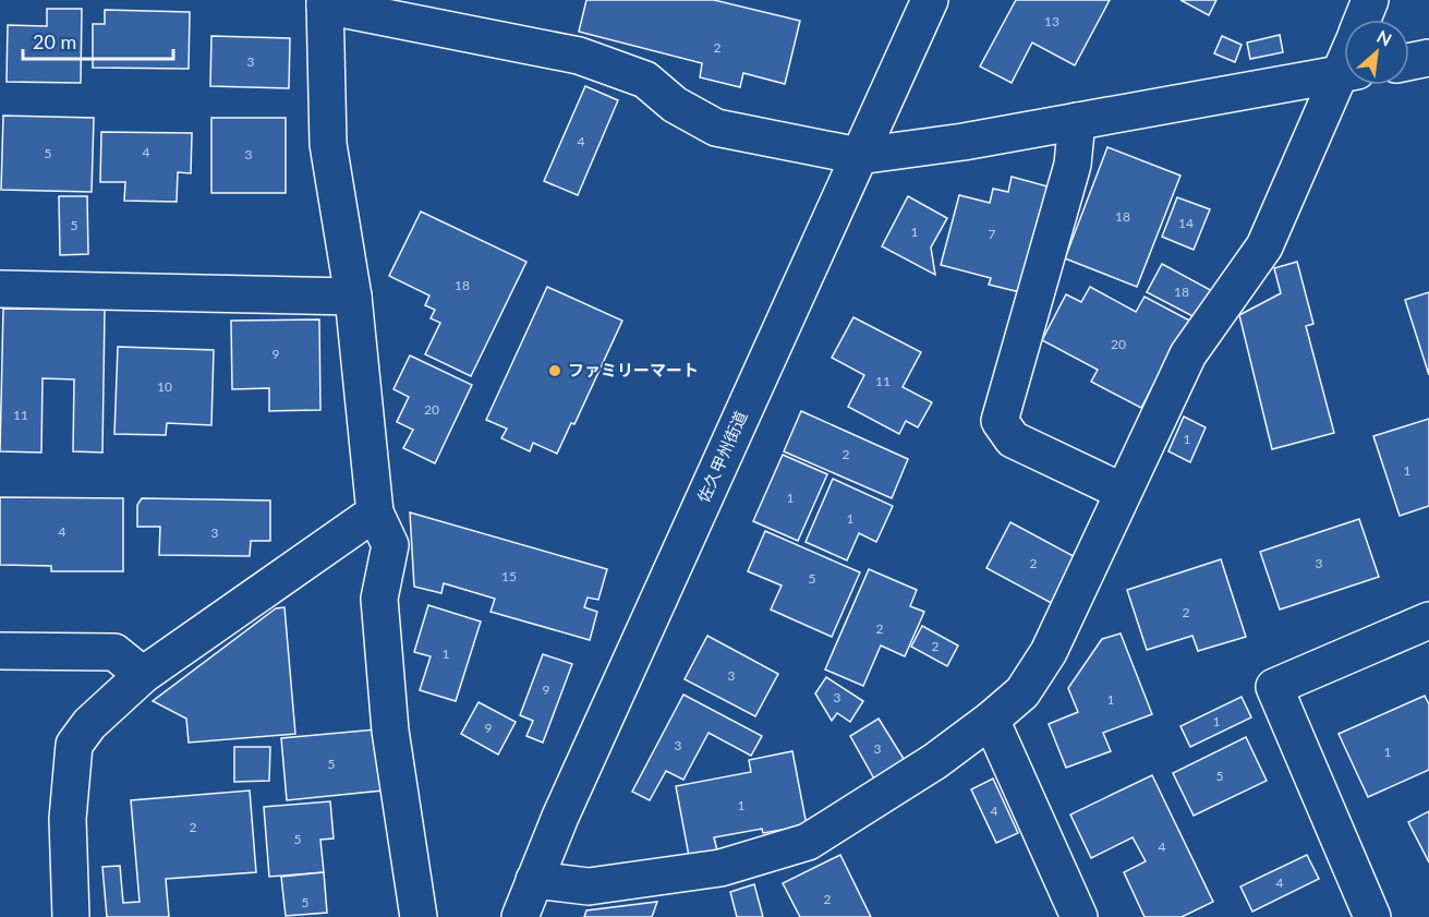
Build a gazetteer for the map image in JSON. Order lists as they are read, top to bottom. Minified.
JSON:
{"streets":{"street":["佐久甲州街道"]},"places":["ファミリーマート"],"house_numbers":["13","2","3","4","4","5","3","18","14","5","1","7","18","18","20","9","11","10","20","11","1","2","1","1","1","4","3","2","3","15","5","2","2","2","1","3","9","3","1","1","9","3","3","1","5","5","1","4","2","5","4","4","2","5"],"scale_bar":"20 m","north":"top right"}
